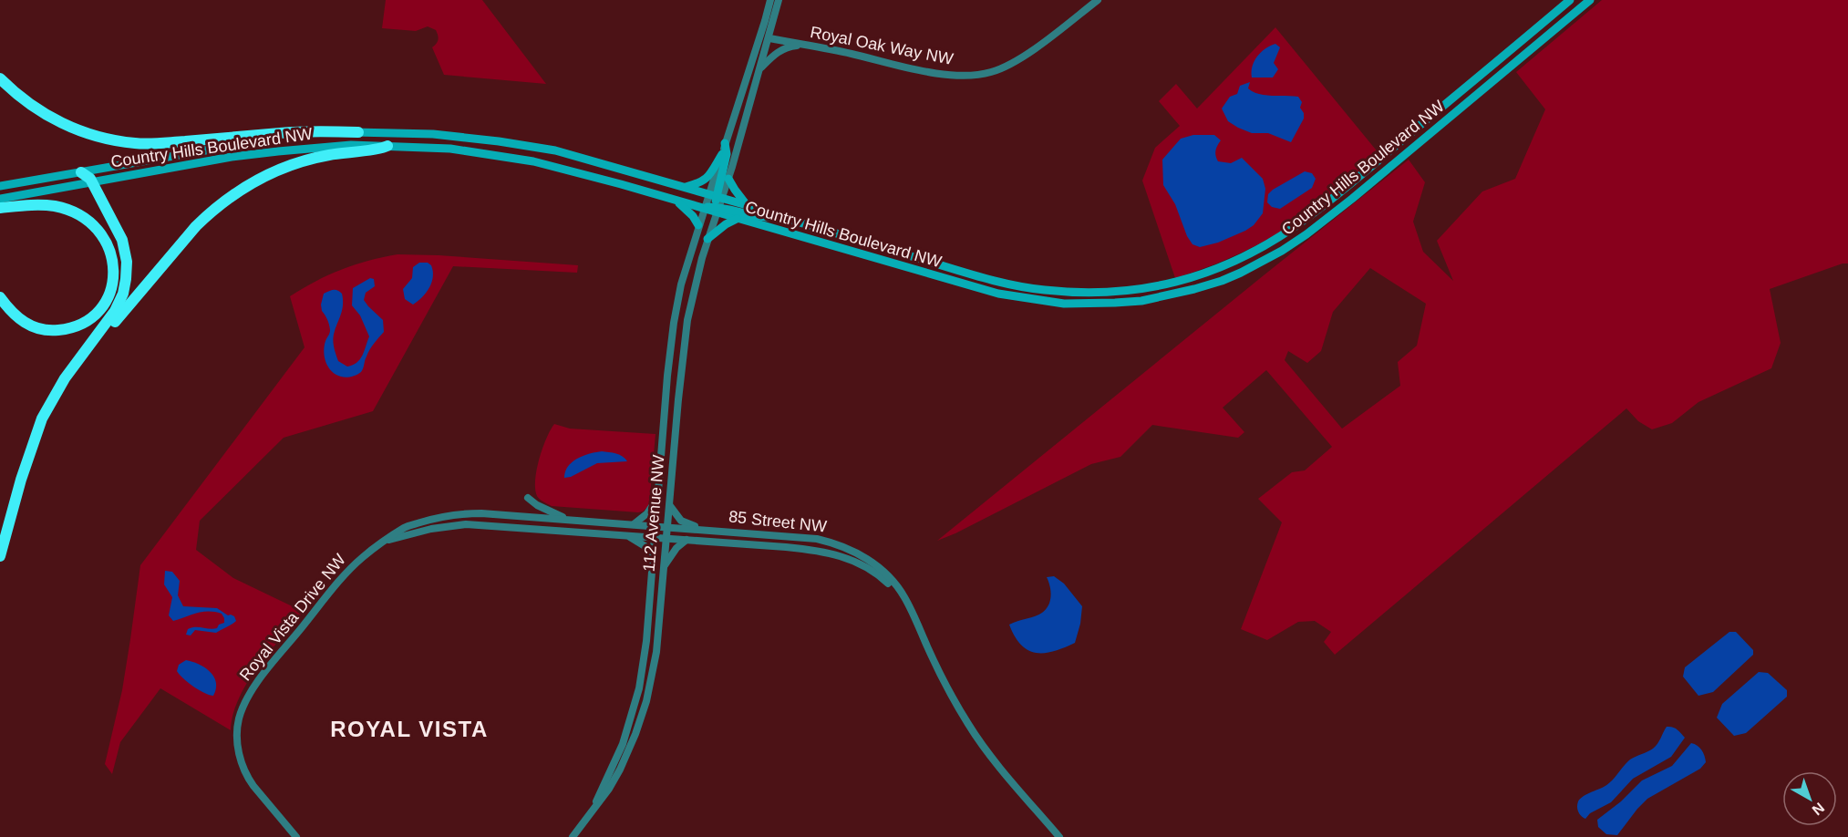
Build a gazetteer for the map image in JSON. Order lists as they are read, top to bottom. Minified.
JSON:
{"streets":{"main road":["Country Hills Boulevard NW"],"street":["Royal Oak Way NW","112 Avenue NW","85 Street NW","Royal Vista Drive NW"]},"crossings":[["Country Hills Boulevard NW","112 Avenue NW"],["112 Avenue NW","85 Street NW"],["112 Avenue NW","Royal Vista Drive NW"],["85 Street NW","Royal Vista Drive NW"]],"districts":["ROYAL VISTA"],"north":"bottom right"}
